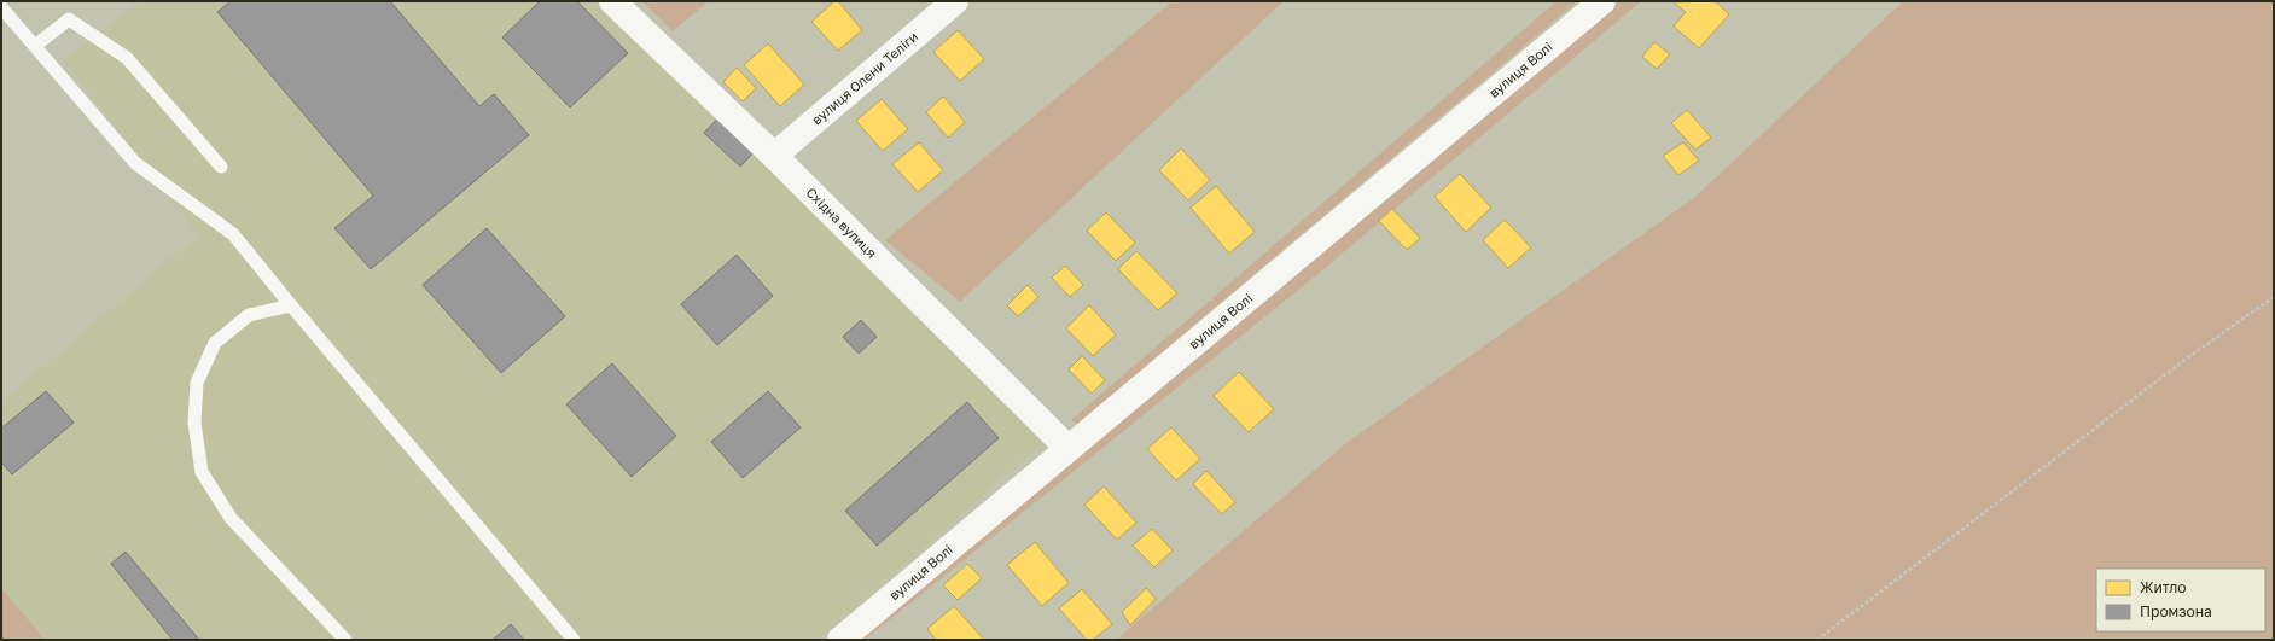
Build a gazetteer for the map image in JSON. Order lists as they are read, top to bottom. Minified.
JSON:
{"streets":{"street":["вулиця Волі","вулиця Олени Теліги","Східна вулиця"]},"crossings":[["вулиця Волі","Східна вулиця"],["вулиця Олени Теліги","Східна вулиця"]],"legend":["Житло","Промзона"]}
